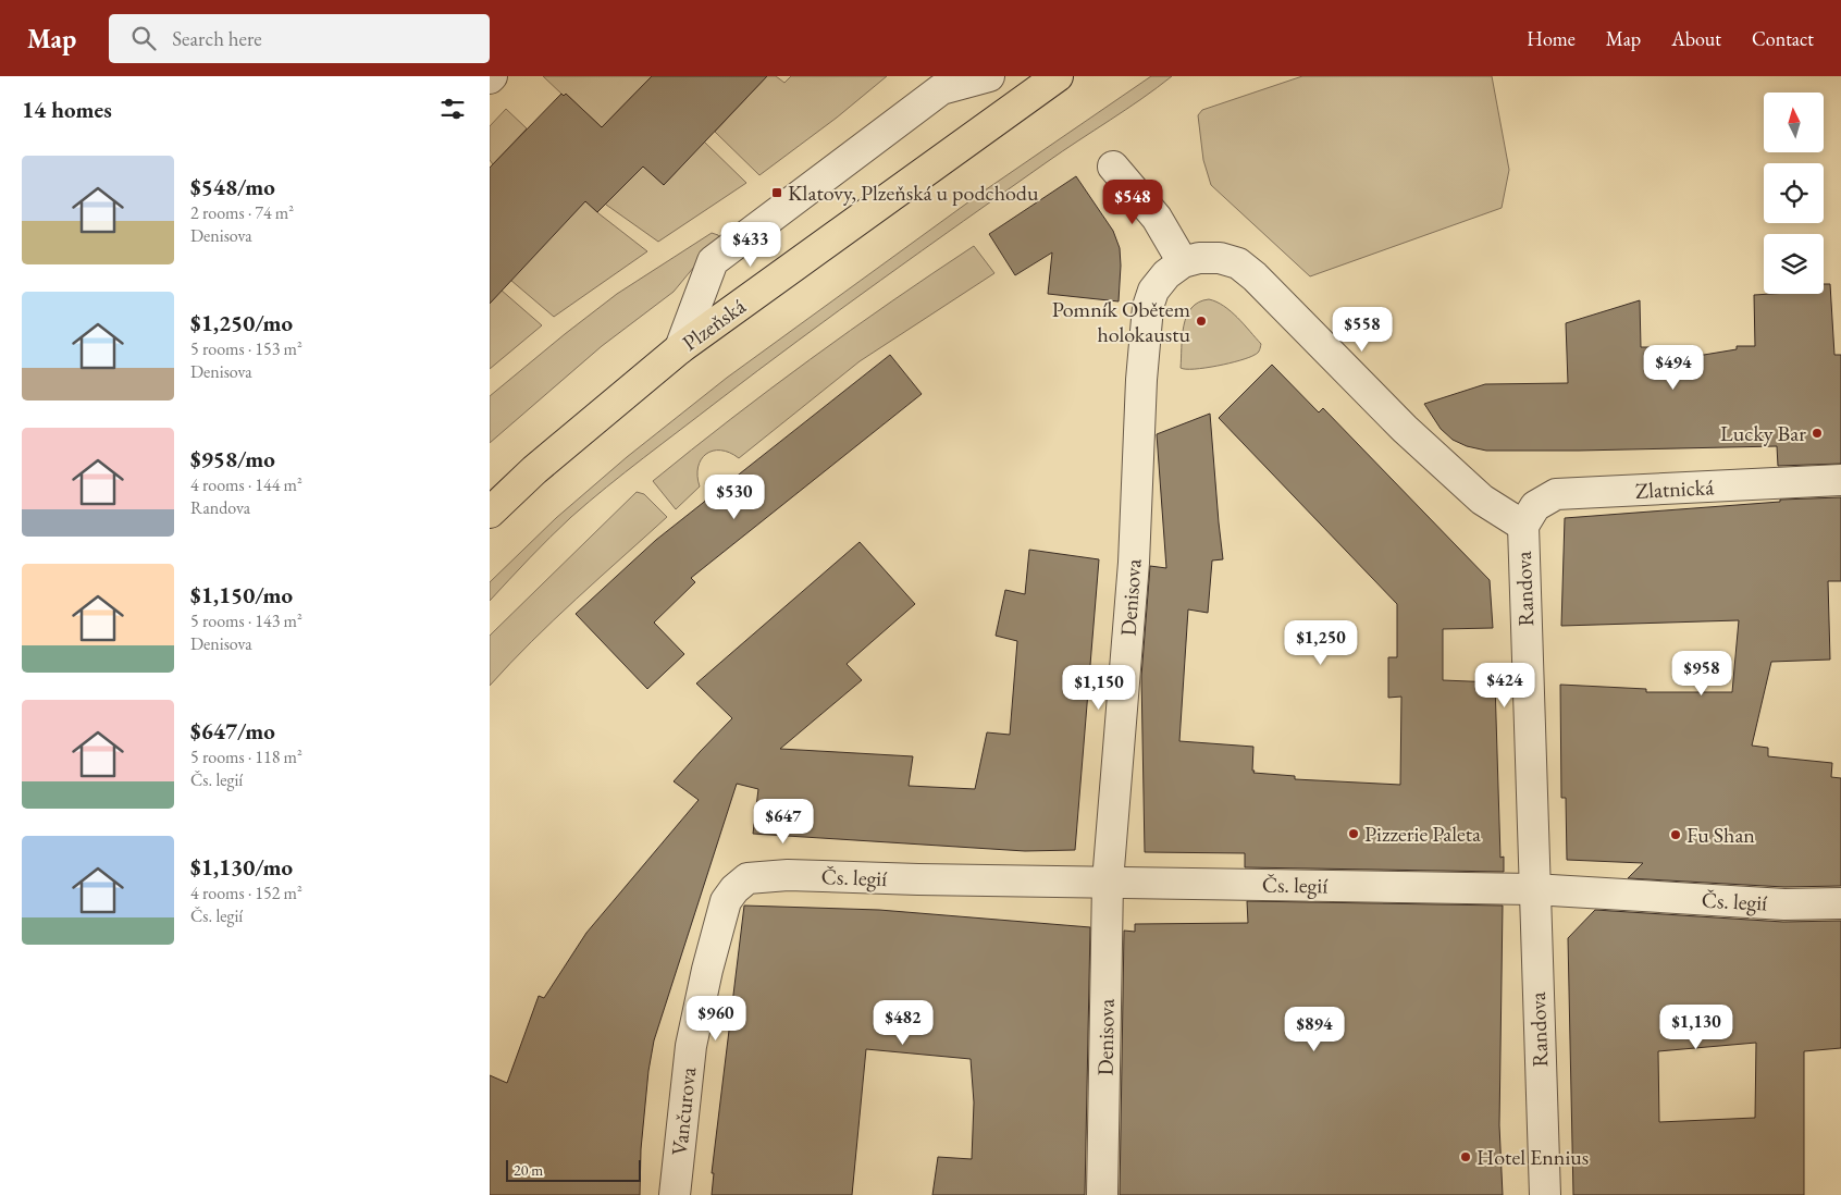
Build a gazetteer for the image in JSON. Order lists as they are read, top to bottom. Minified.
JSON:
{"streets":{"main road":["Plzeňská"],"street":["Zlatnická","Randova","Denisova","Čs. legií","Vančurova"]},"crossings":[["Zlatnická","Randova"],["Randova","Denisova"],["Randova","Čs. legií"],["Denisova","Čs. legií"],["Čs. legií","Vančurova"]],"places":{"transit":["Klatovy, Plzeňská u podchodu"],"other":["Pomník Obětem holokaustu","Lucky Bar","Pizzerie Paleta","Fu Shan","Hotel Ennius"]},"scale_bar":"20 m","north":"top","page":{"header":"Map","search":"Search here","nav":["Home","Map","About","Contact"],"heading":"14 homes","list":[{"name":"$548/mo","note":"2 rooms · 74 m² · Denisova"},{"name":"$1,250/mo","note":"5 rooms · 153 m² · Denisova"},{"name":"$958/mo","note":"4 rooms · 144 m² · Randova"},{"name":"$1,150/mo","note":"5 rooms · 143 m² · Denisova"},{"name":"$647/mo","note":"5 rooms · 118 m² · Čs. legií"},{"name":"$1,130/mo","note":"4 rooms · 152 m² · Čs. legií"}],"price":["$548","$433","$558","$494","$530","$1,250","$958","$424","$1,150","$647","$960","$482","$1,130","$894"],"scale":"20 m"}}
